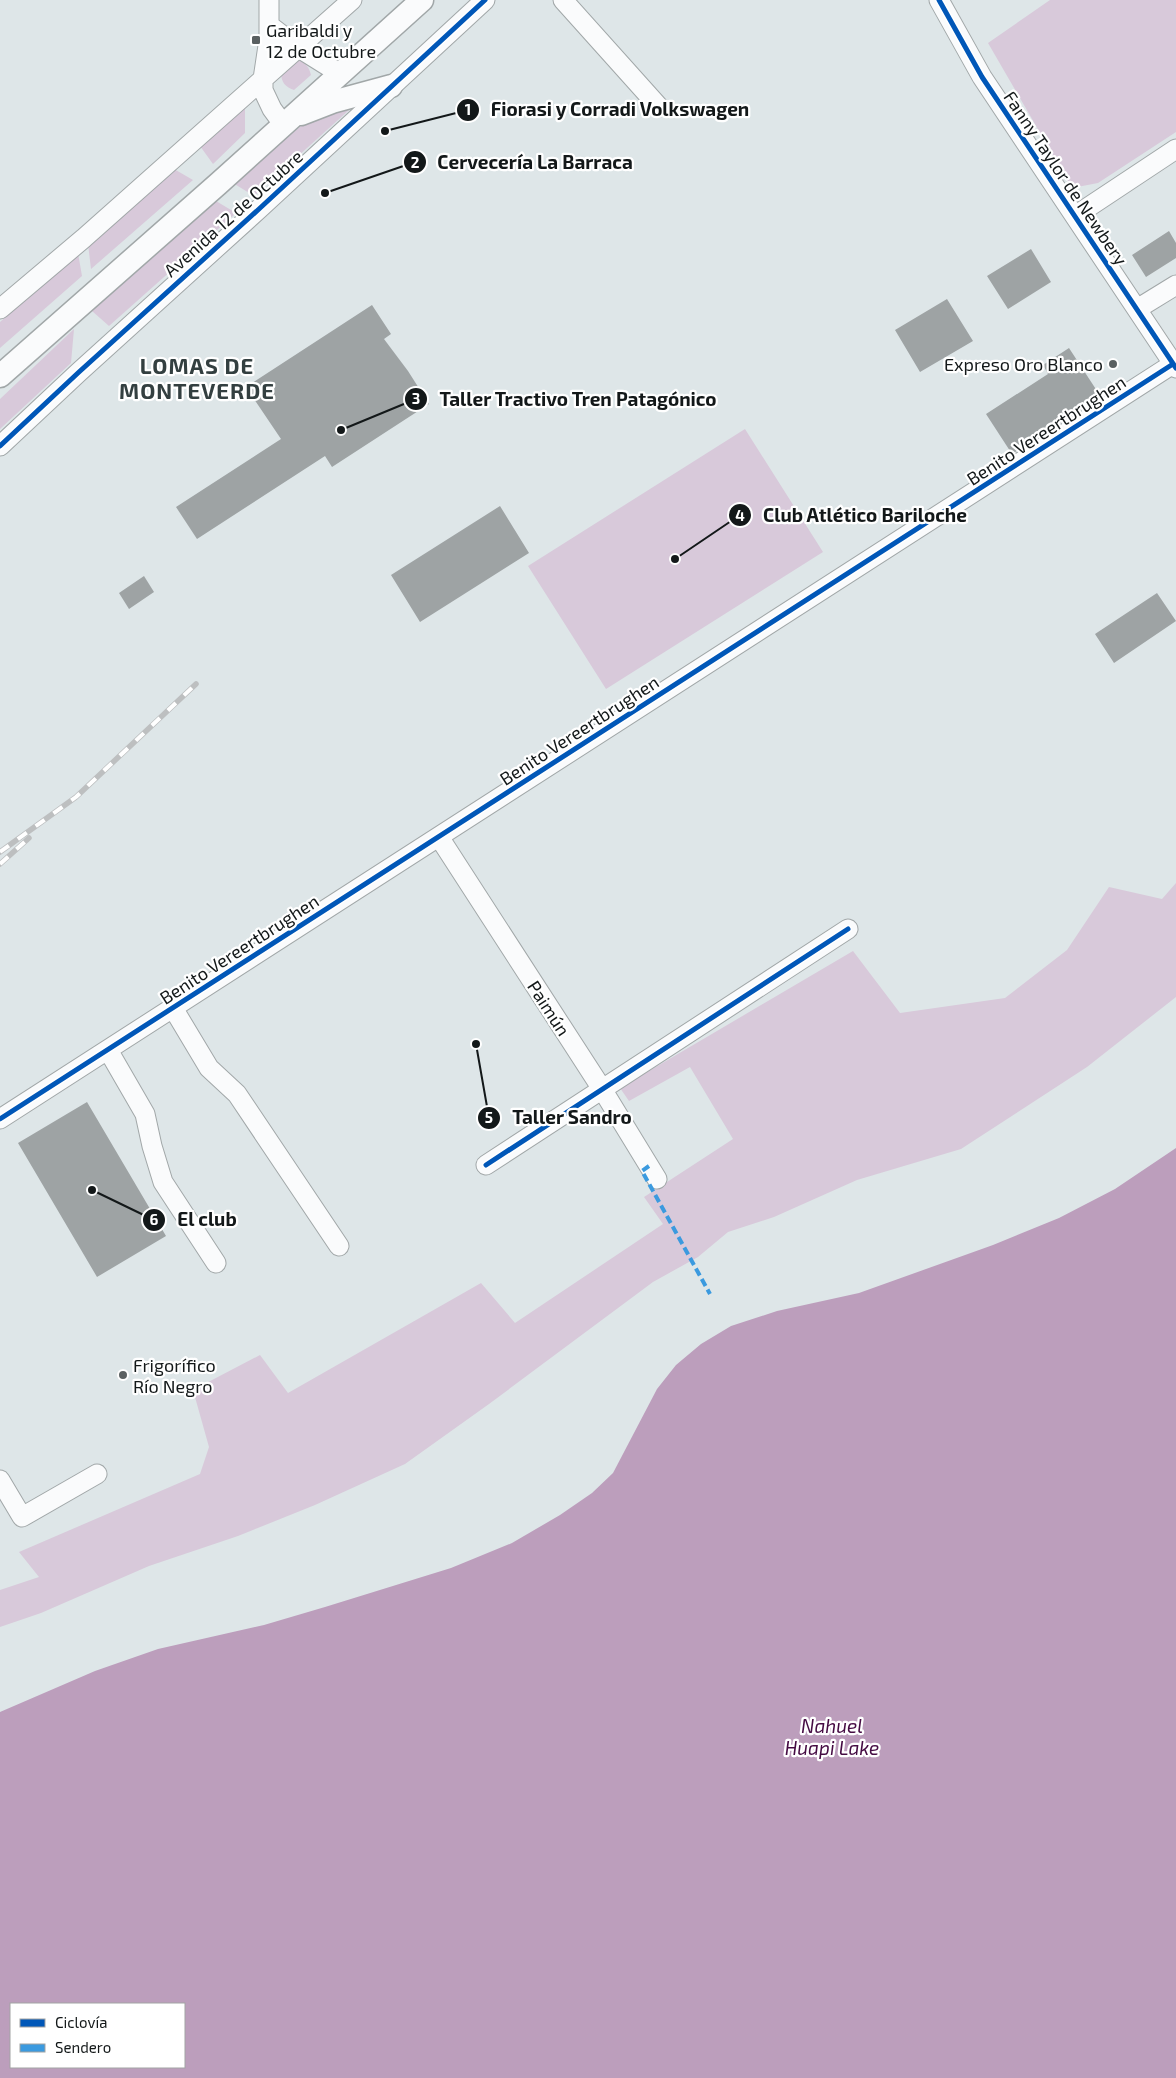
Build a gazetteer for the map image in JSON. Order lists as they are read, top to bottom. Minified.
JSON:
{"streets":{"main road":["Avenida 12 de Octubre"],"street":["Fanny Taylor de Newbery","Benito Vereertbrughen","Paimún"]},"crossings":[["Fanny Taylor de Newbery","Benito Vereertbrughen"],["Benito Vereertbrughen","Paimún"]],"districts":["LOMAS DE MONTEVERDE"],"water":["Nahuel Huapi Lake"],"places":{"transit":["Garibaldi y 12 de Octubre"],"other":["Fiorasi y Corradi Volkswagen","Cervecería La Barraca","Expreso Oro Blanco","Taller Tractivo Tren Patagónico","Club Atlético Bariloche","Taller Sandro","El club","Frigorífico Río Negro"]},"legend":["Ciclovía","Sendero"]}
